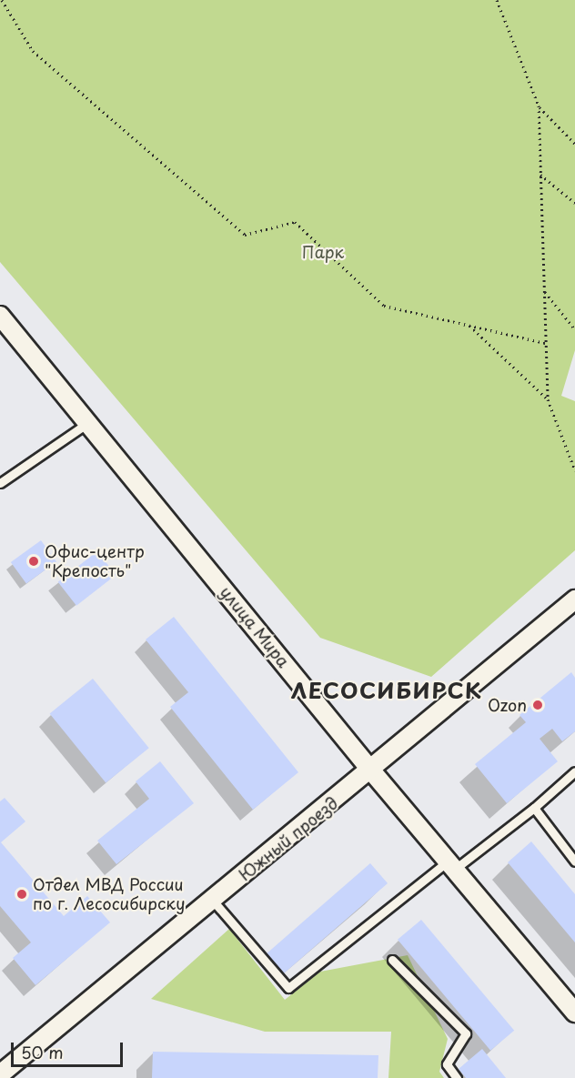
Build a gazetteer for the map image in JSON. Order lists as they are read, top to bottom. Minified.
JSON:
{"streets":{"street":["улица Мира","Южный проезд"]},"crossings":[["улица Мира","Южный проезд"]],"districts":["ЛЕСОСИБИРСК"],"parks":["Парк"],"places":["Офис-центр \"Крепость\"","Ozon","Отдел МВД России по г. Лесосибирску"],"scale_bar":"50 m"}
